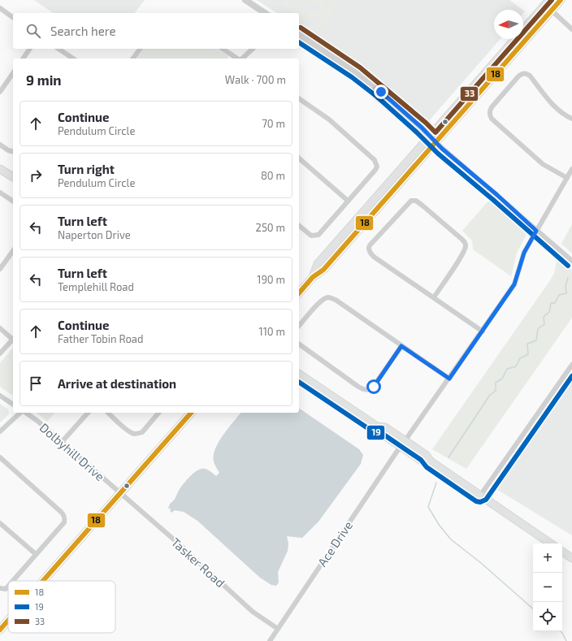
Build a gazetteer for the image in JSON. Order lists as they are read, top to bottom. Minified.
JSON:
{"streets":{"street":["Dolbyhill Drive","Ace Drive","Tasker Road"]},"crossings":[["Dolbyhill Drive","Tasker Road"],["Ace Drive","Tasker Road"]],"lines":["transit line 18","transit line 33","transit line 19"],"legend":["18","19","33"],"north":"left","page":{"search":"Search here","heading":["9 min","Walk · 700 m"],"list":[["Continue","Pendulum Circle","70 m"],["Turn right","Pendulum Circle","80 m"],["Turn left","Naperton Drive","250 m"],["Turn left","Templehill Road","190 m"],["Continue","Father Tobin Road","110 m"],"Arrive at destination"],"map_buttons":["+","−"]}}
